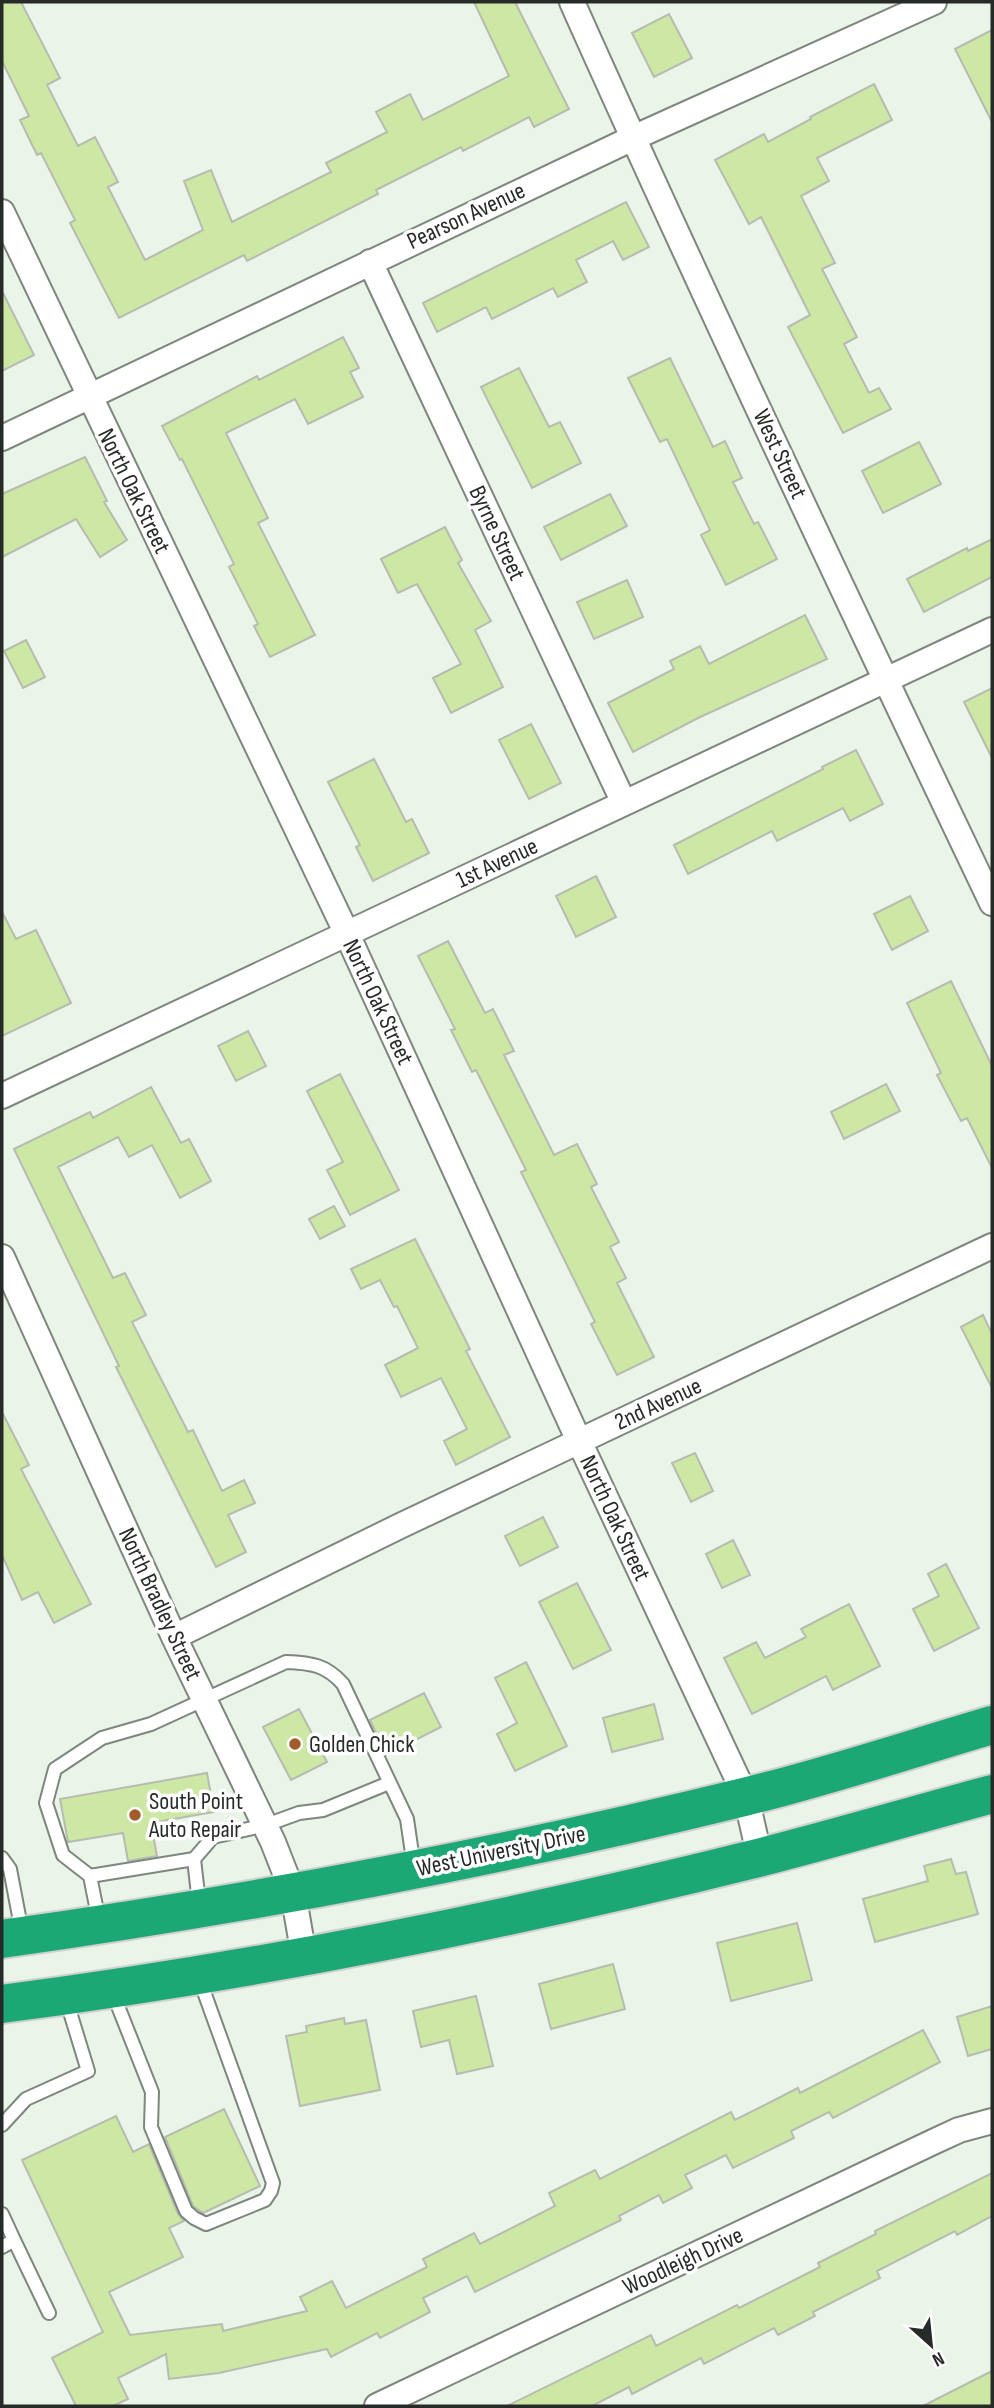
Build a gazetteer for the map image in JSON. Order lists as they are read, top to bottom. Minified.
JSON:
{"streets":{"highway":["West University Drive"],"street":["Pearson Avenue","West Street","North Oak Street","Byrne Street","1st Avenue","2nd Avenue","North Bradley Street","Woodleigh Drive"]},"crossings":[["Pearson Avenue","West Street"],["Pearson Avenue","North Oak Street"],["Pearson Avenue","Byrne Street"],["West Street","1st Avenue"],["North Oak Street","1st Avenue"],["North Oak Street","2nd Avenue"],["North Oak Street","West University Drive"],["Byrne Street","1st Avenue"],["2nd Avenue","North Bradley Street"],["North Bradley Street","West University Drive"]],"places":["Golden Chick","South Point Auto Repair"],"north":"bottom right"}
